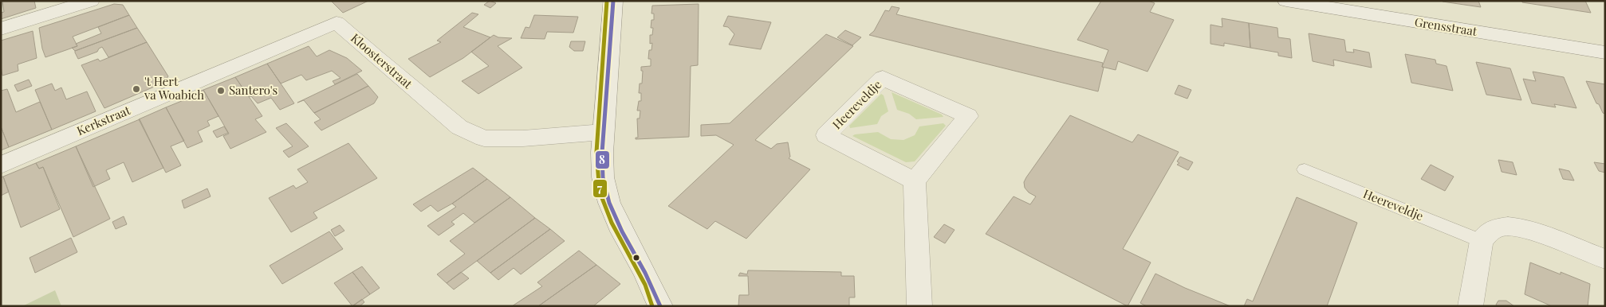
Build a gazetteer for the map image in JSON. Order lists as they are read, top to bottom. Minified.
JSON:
{"streets":{"street":["Grensstraat","Kloosterstraat","Heereveldje","Kerkstraat"]},"crossings":[["Kloosterstraat","Kerkstraat"]],"places":["'t Hert va Woabich","Santero's"],"lines":["transit line 8","transit line 7"]}
